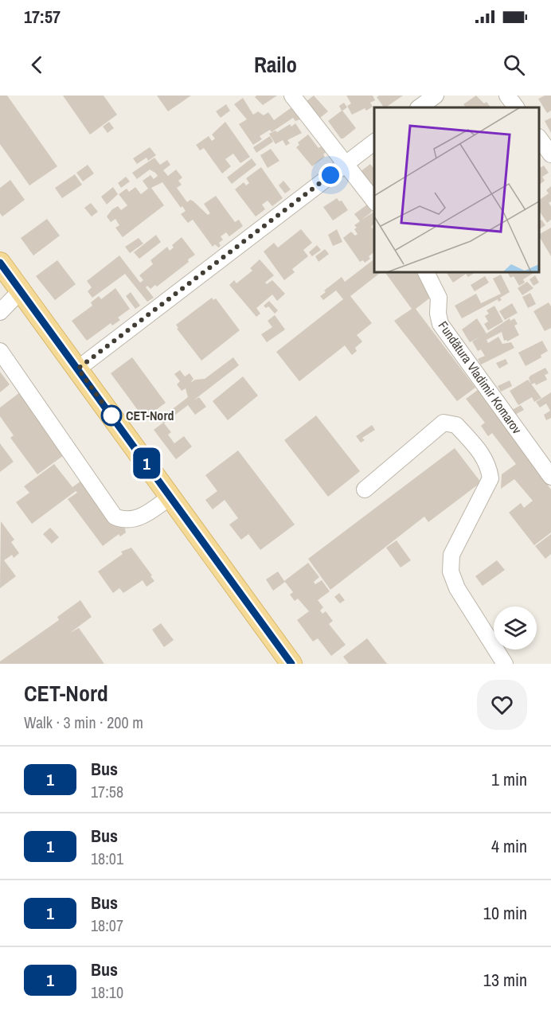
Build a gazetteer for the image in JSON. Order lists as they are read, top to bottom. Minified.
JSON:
{"streets":{"street":["Fundătura Vladimir Komarov"]},"places":["CET-Nord"],"lines":["bus line 1"],"page":{"status":"17:57","header":"Railo","on_map":"1","heading":["CET-Nord","Walk · 3 min · 200 m"],"list":[{"mark":"1","name":"Bus","note":"17:58","value":"1 min"},{"mark":"1","name":"Bus","note":"18:01","value":"4 min"},{"mark":"1","name":"Bus","note":"18:07","value":"10 min"},{"mark":"1","name":"Bus","note":"18:10","value":"13 min"}]}}
